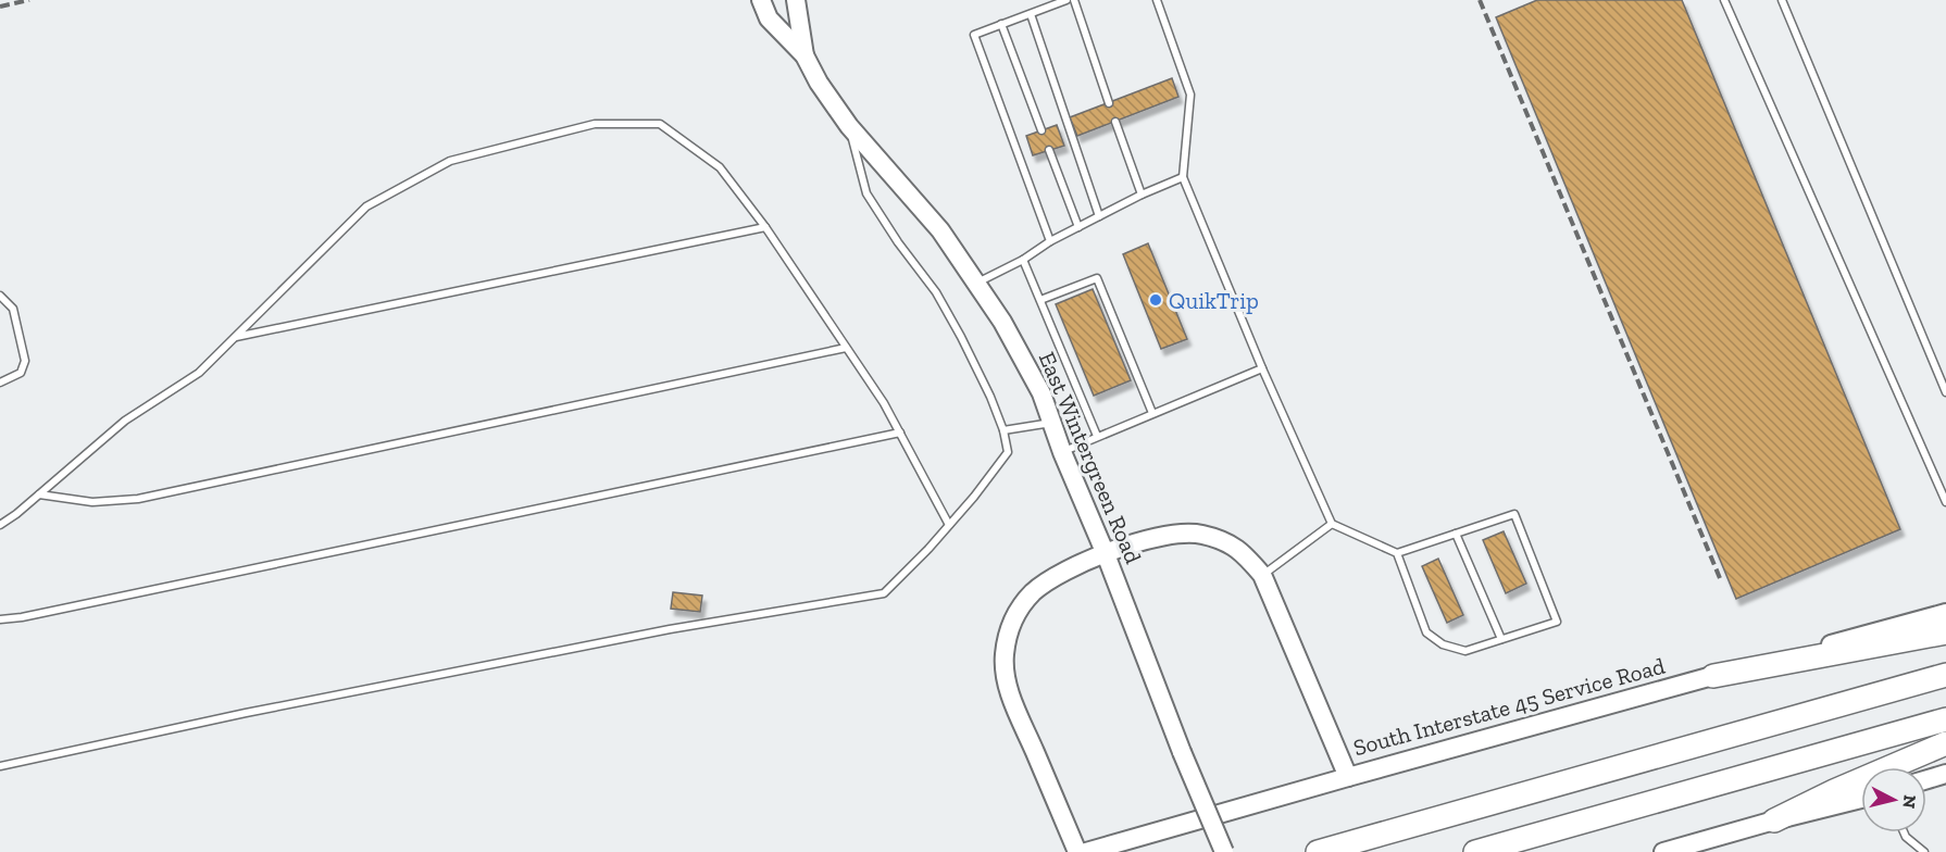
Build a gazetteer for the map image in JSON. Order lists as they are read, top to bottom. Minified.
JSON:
{"streets":{"main road":["East Wintergreen Road","South Interstate 45 Service Road"]},"places":["QuikTrip"],"north":"right"}
